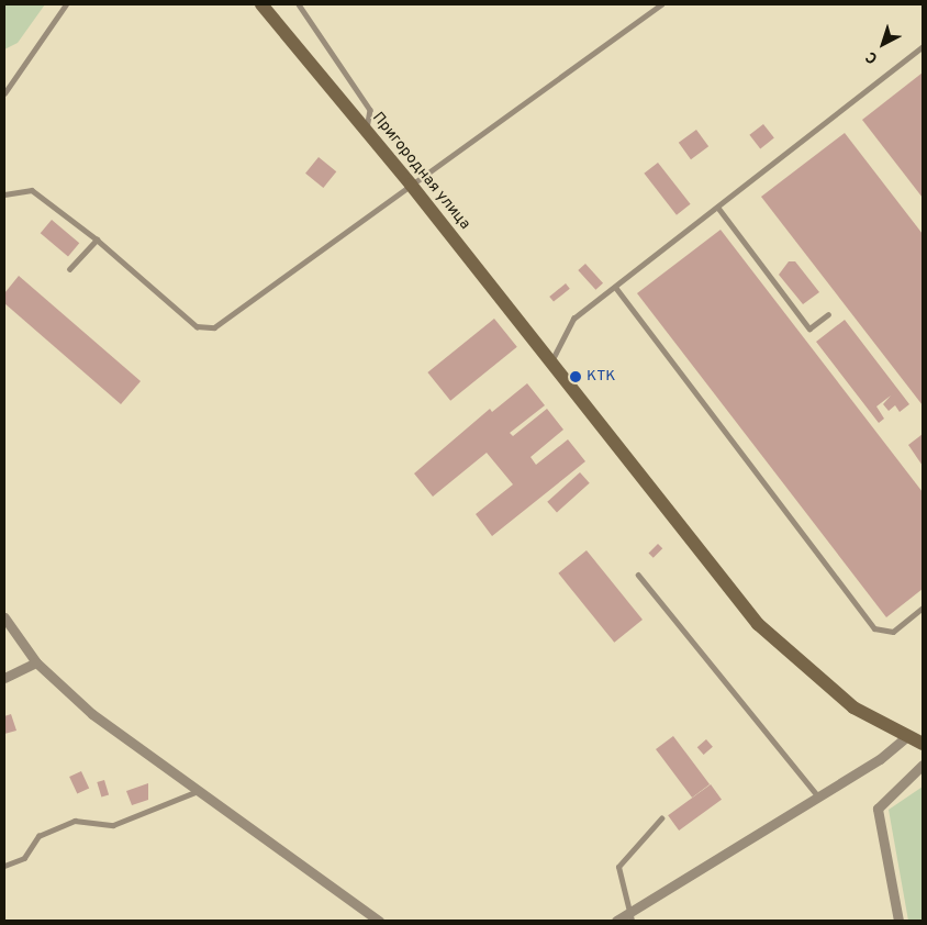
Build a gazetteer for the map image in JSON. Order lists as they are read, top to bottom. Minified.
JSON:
{"streets":{"street":["Пригородная улица"]},"places":["КТК"],"north":"bottom left"}
